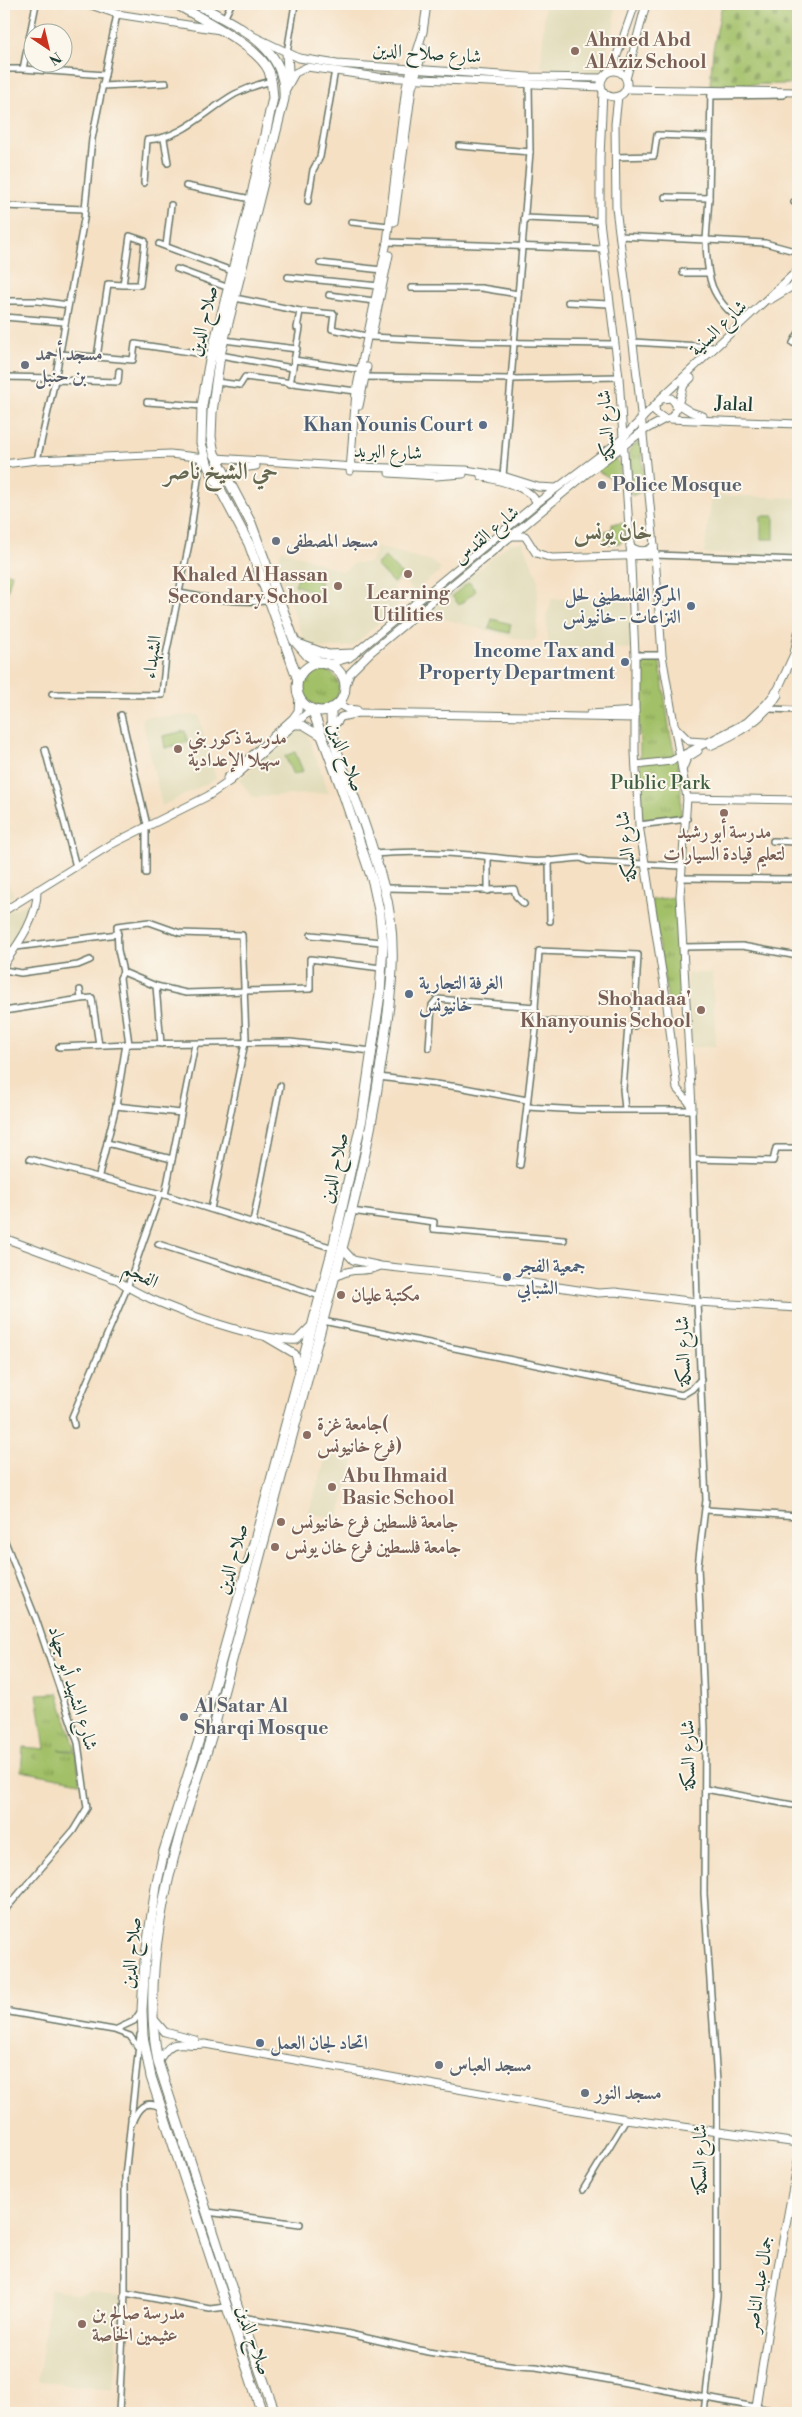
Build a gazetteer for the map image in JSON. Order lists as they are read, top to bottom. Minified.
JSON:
{"streets":{"highway":["صلاح الدين"],"main road":["شارع صلاح الدين","شارع السنية","Jalal","شارع السكة","شارع البريد","شارع القدس","الفجم","جمال عبد الناصر"],"street":["الشهداء","شارع الشهيد أبو جهاد"]},"crossings":[["شارع صلاح الدين","صلاح الدين"],["شارع صلاح الدين","شارع السكة"],["صلاح الدين","شارع البريد"],["صلاح الدين","شارع القدس"],["صلاح الدين","الشهداء"],["شارع السنية","Jalal"],["شارع السنية","شارع السكة"],["شارع السنية","شارع القدس"],["Jalal","شارع السكة"],["Jalal","شارع القدس"],["شارع السكة","شارع القدس"],["شارع البريد","شارع القدس"]],"districts":["حي الشيخ ناصر","خان يونس"],"parks":["Public Park"],"places":["Ahmed Abd AlAziz School","مسجد أحمد بن حنبل","Khan Younis Court","Police Mosque","مسجد المصطفى","Learning Utilities","Khaled Al Hassan Secondary School","المركز الفلسطيني لحل النزاعات - خانيونس","Income Tax and Property Department","مدرسة ذكور بني سهيلا الإعدادية","مدرسة أبو رشيد لتعليم قيادة السيارات","الغرفة التجارية خانيونس","Shohadaa' Khanyounis School","جمعية الفجر الشبابي","مكتبة عليان","جامعة غزة( فرع خانيونس)","Abu Ihmaid Basic School","جامعة فلسطين فرع خانيونس","جامعة فلسطين فرع خان يونس","Al Satar Al Sharqi Mosque","اتحاد لجان العمل","مسجد العباس","مسجد النور","مدرسة صالح بن عثيمين الخاصة"],"north":"bottom right"}
